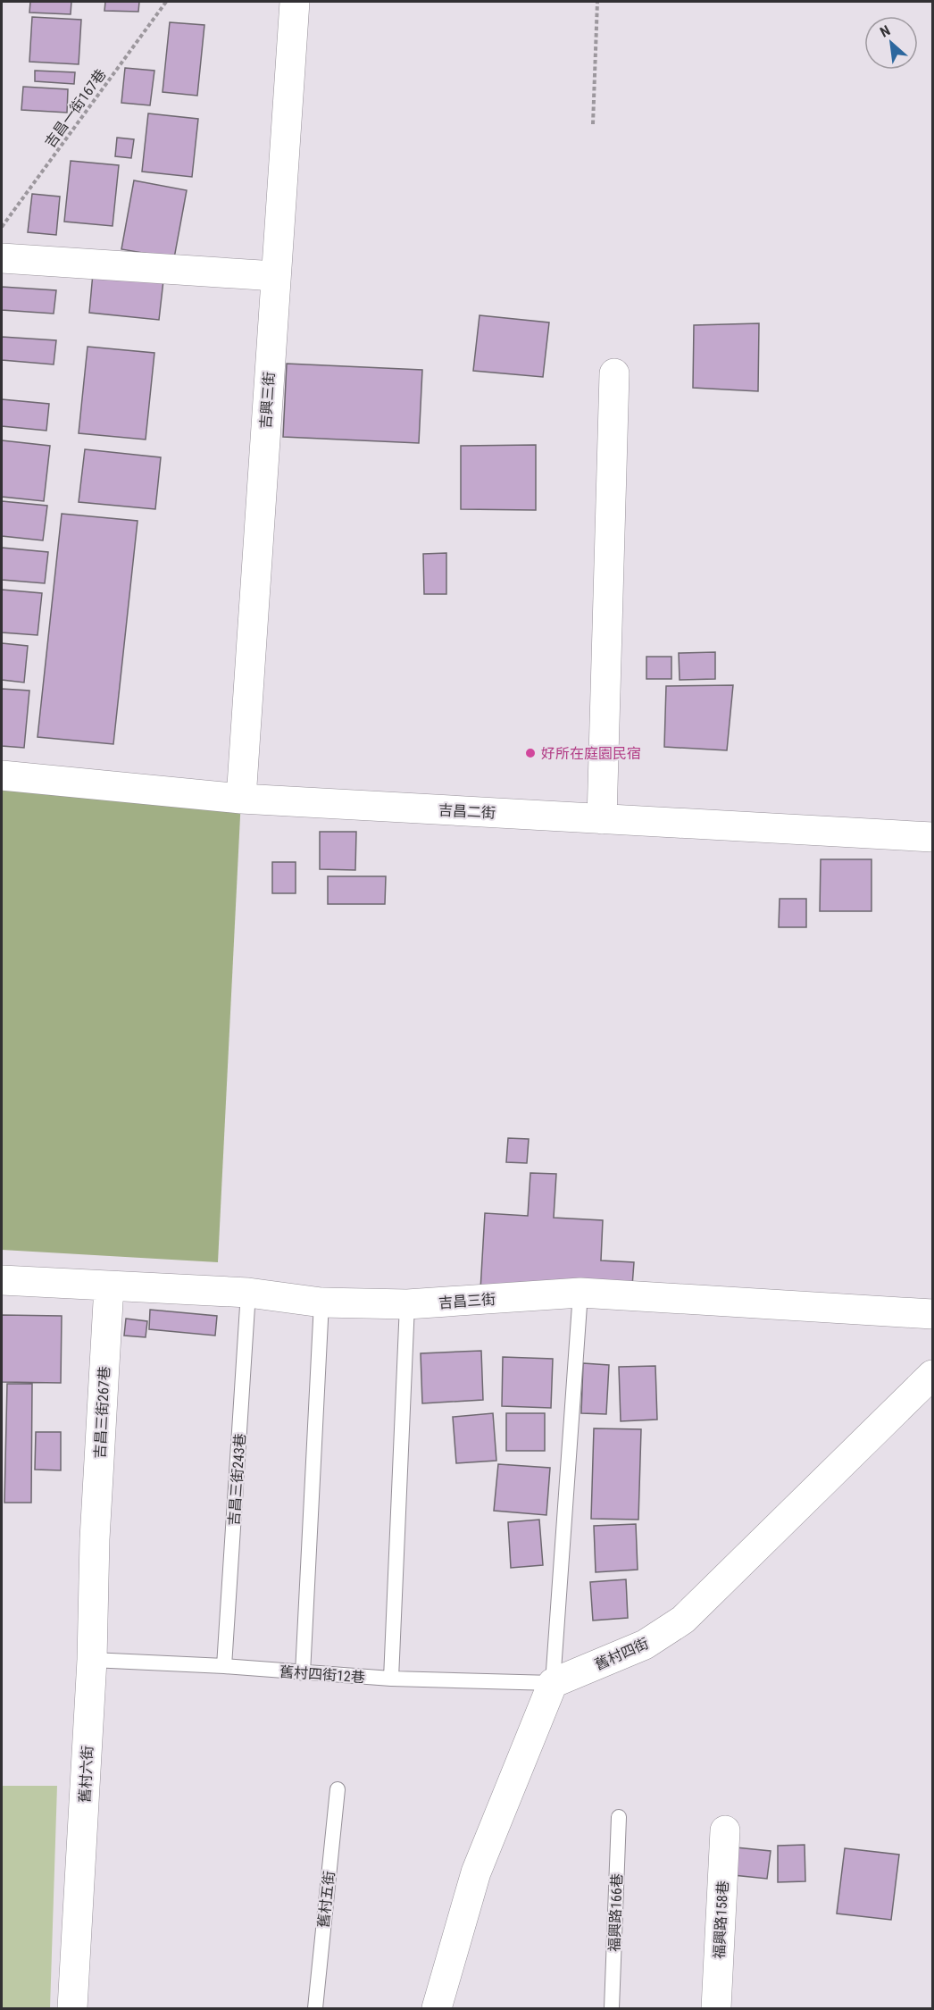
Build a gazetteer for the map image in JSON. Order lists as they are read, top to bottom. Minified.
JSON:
{"streets":{"street":["吉興三街","吉昌二街","吉昌三街","吉昌三街267巷","舊村四街","舊村六街","福興路158巷"],"lane":["吉昌三街243巷","舊村四街12巷","舊村五街","福興路166巷"],"path":["吉昌一街167巷"]},"crossings":[["吉興三街","吉昌二街"],["吉昌三街","吉昌三街267巷"],["吉昌三街","吉昌三街243巷"],["吉昌三街267巷","舊村六街"],["吉昌三街243巷","舊村四街12巷"],["舊村四街","舊村四街12巷"],["舊村四街12巷","舊村六街"]],"places":["好所在庭園民宿"],"north":"top left"}
